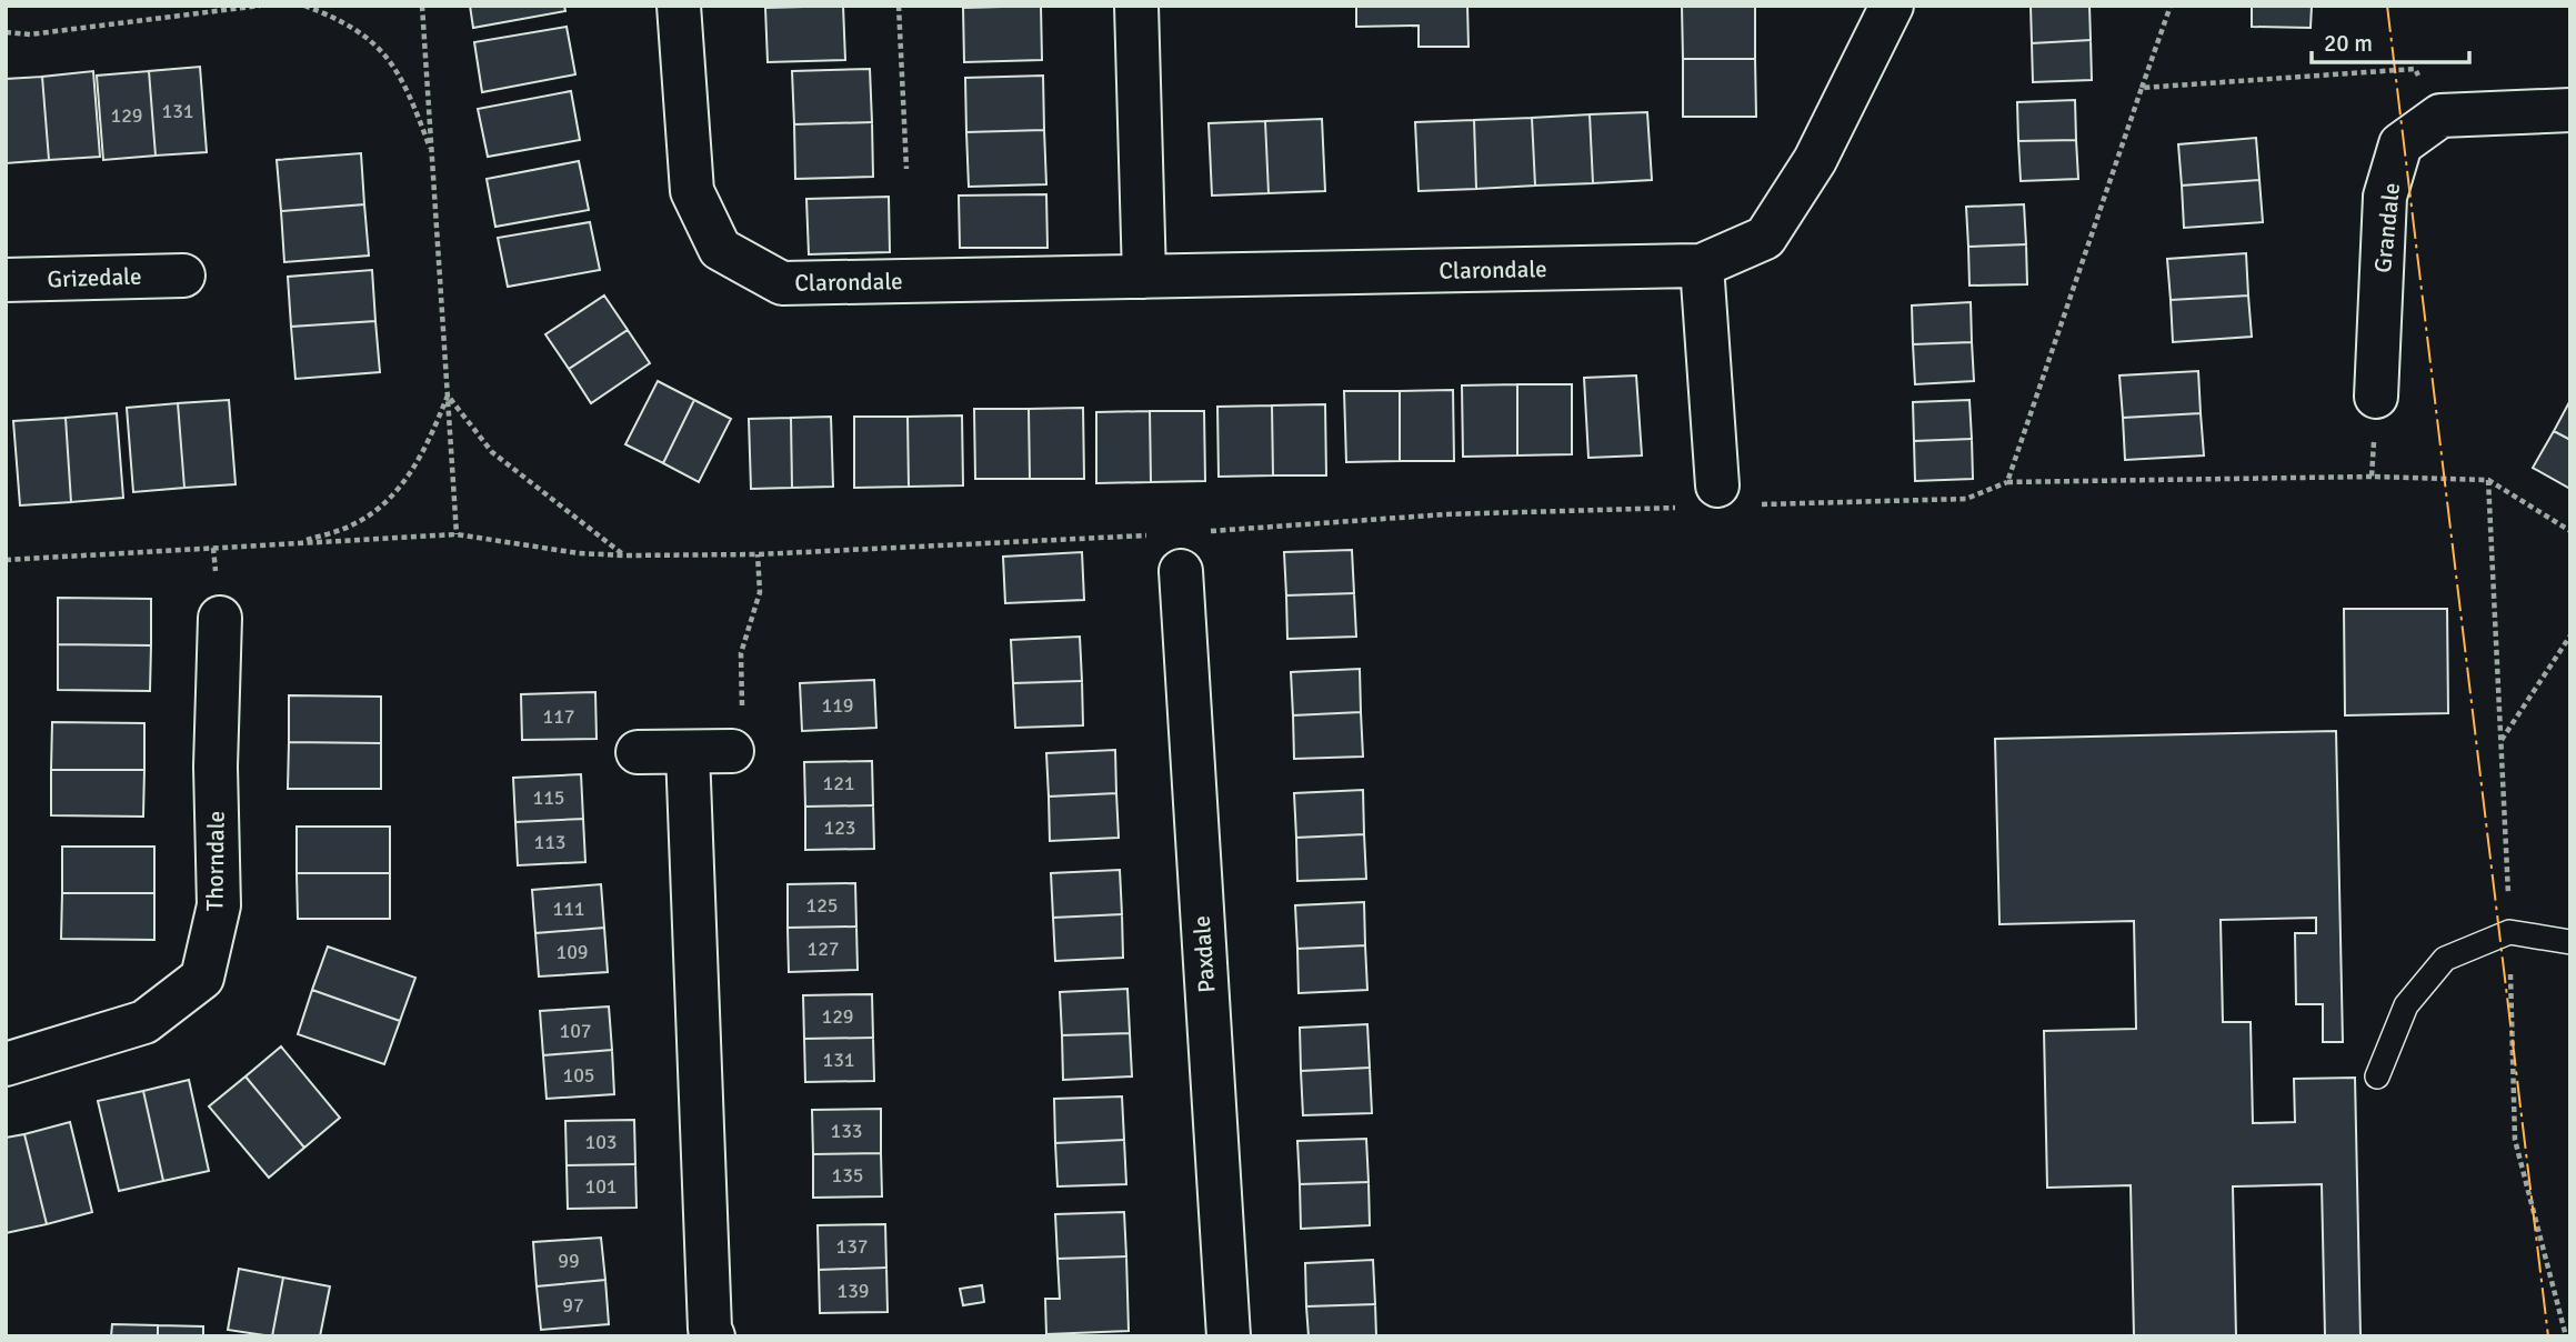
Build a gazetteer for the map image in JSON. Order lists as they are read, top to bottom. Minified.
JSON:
{"streets":{"street":["Grandale","Clarondale","Grizedale","Thorndale","Paxdale"]},"house_numbers":["131","129","119","117","121","115","123","113","125","111","127","109","129","107","131","105","133","103","135","101","137","99","139","97"],"scale_bar":"20 m"}
